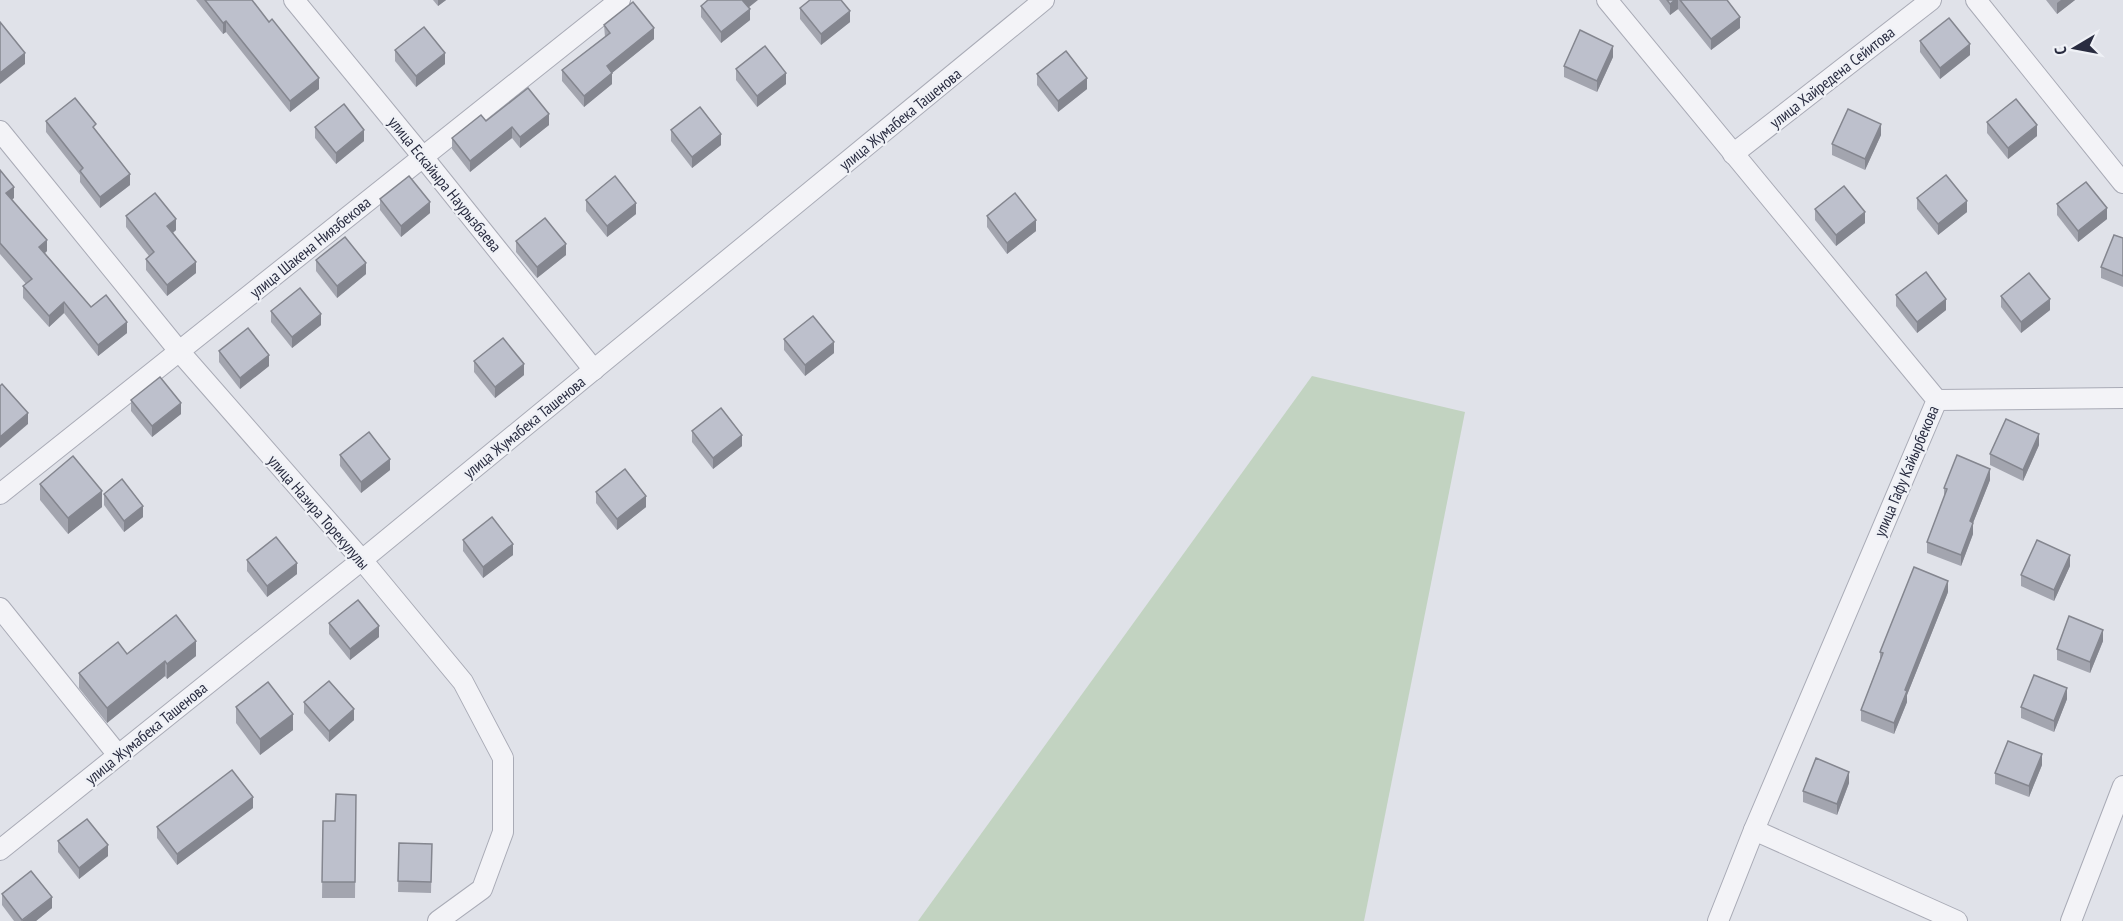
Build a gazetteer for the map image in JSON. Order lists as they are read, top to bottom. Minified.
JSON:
{"streets":{"street":["улица Хайредена Сейитова","улица Жумабека Ташенова","улица Ескайыра Наурызбаева","улица Шакена Ниязбекова","улица Гафу Кайырбекова","улица Назира Торекулулы"]},"crossings":[["улица Хайредена Сейитова","улица Гафу Кайырбекова"],["улица Жумабека Ташенова","улица Ескайыра Наурызбаева"],["улица Жумабека Ташенова","улица Назира Торекулулы"],["улица Ескайыра Наурызбаева","улица Шакена Ниязбекова"],["улица Шакена Ниязбекова","улица Назира Торекулулы"]],"north":"left"}
